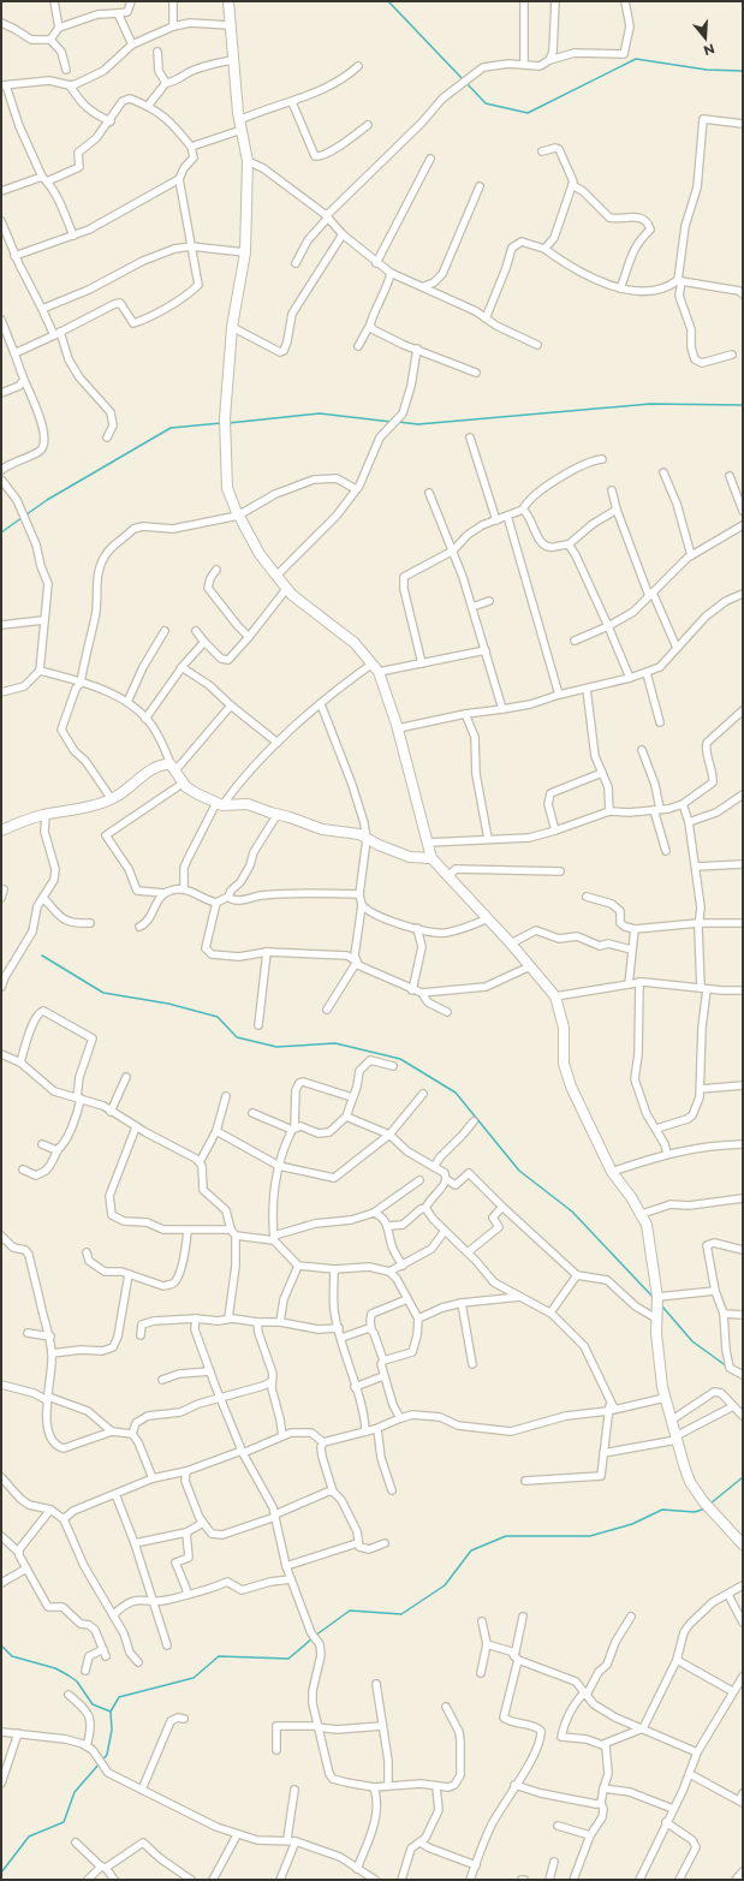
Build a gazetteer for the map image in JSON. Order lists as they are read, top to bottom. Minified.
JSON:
{"north":"bottom"}
